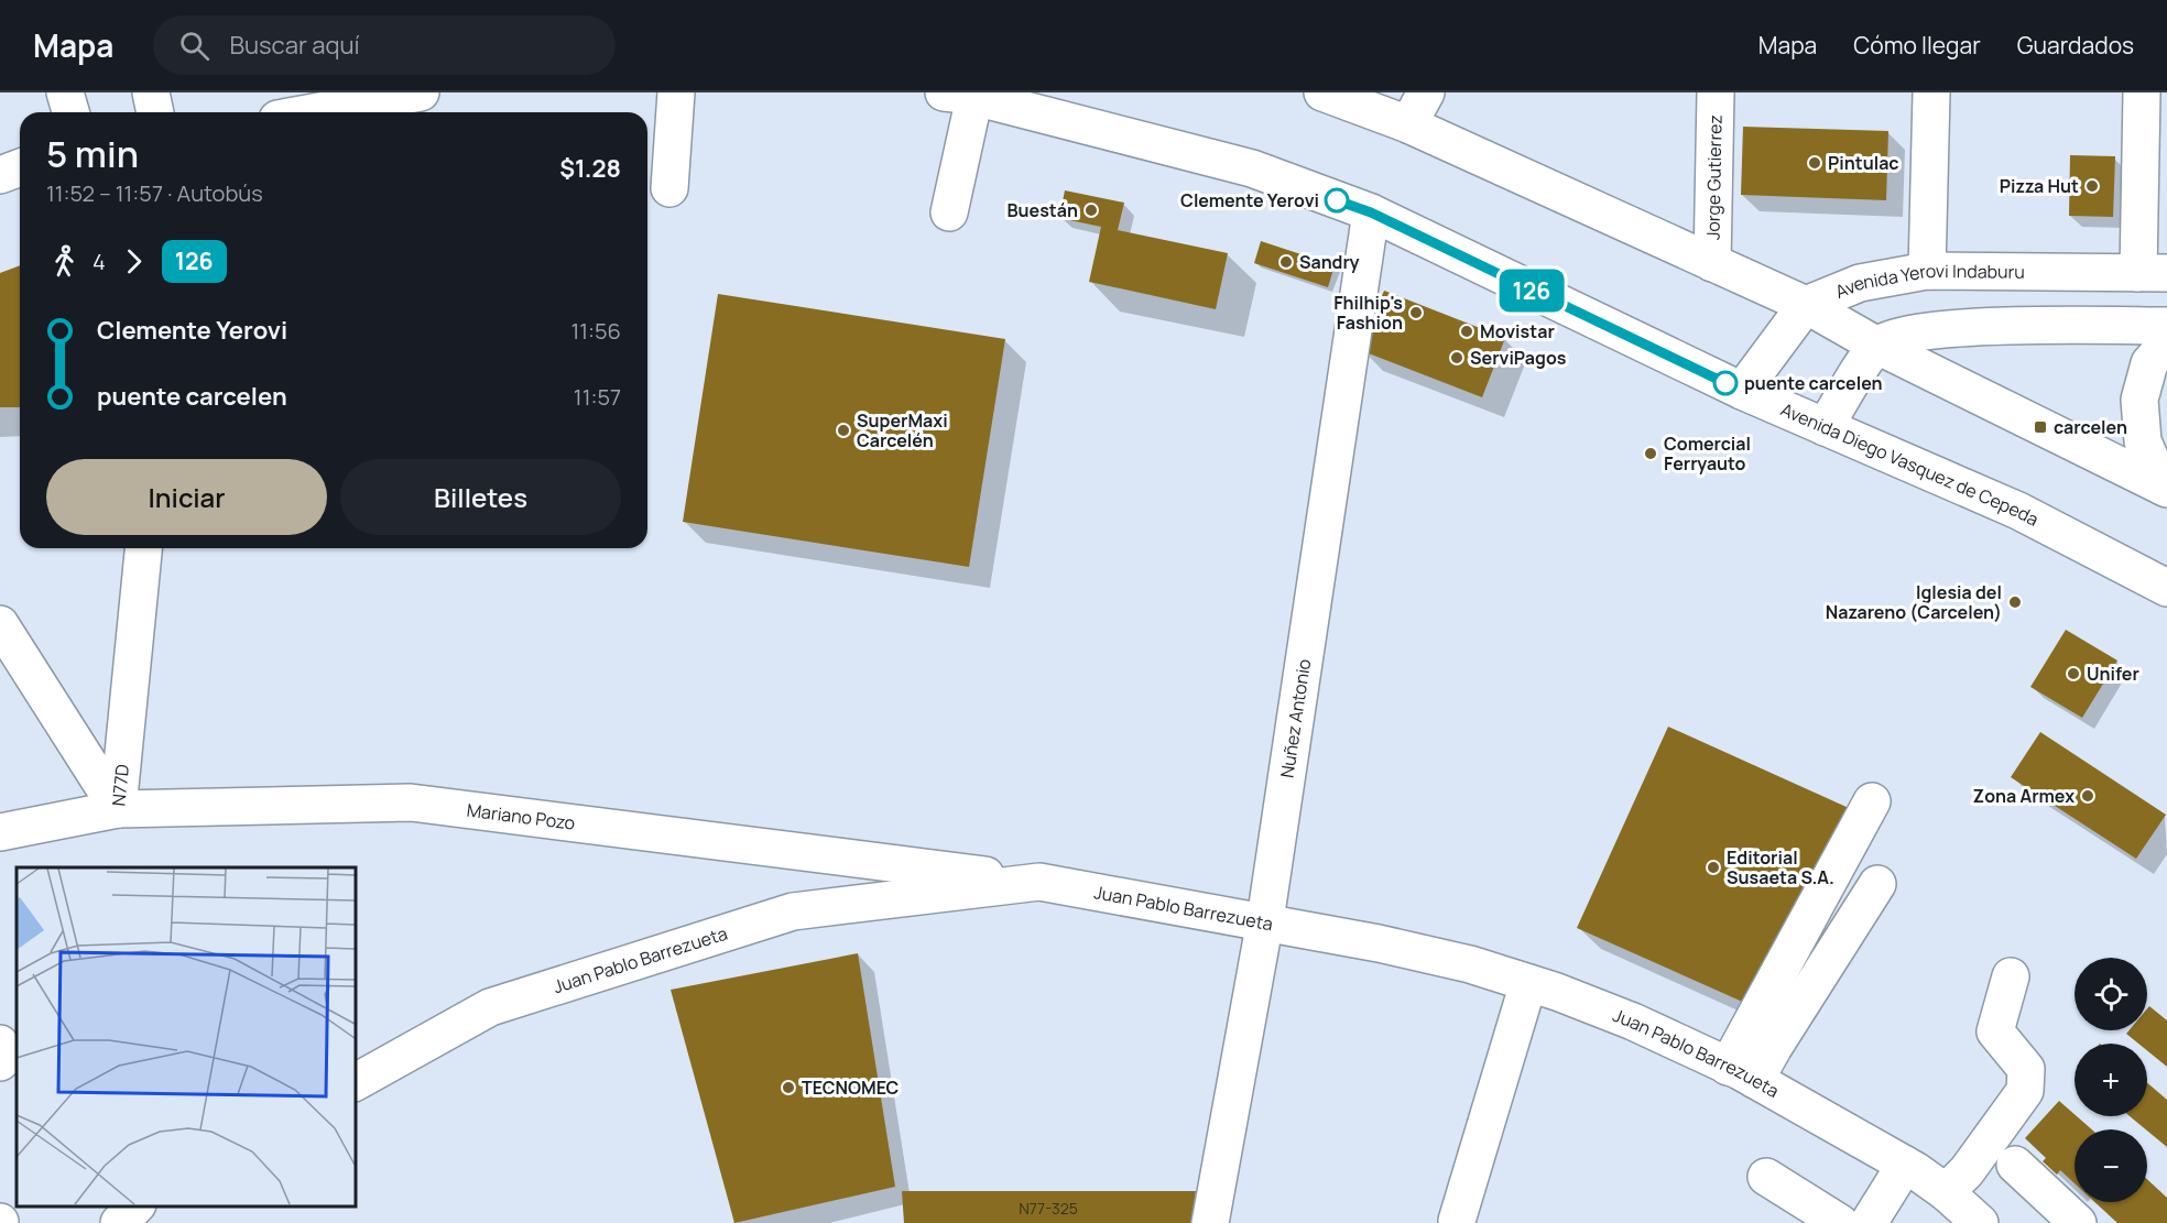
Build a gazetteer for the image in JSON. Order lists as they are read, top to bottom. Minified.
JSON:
{"streets":{"street":["Jorge Gutierrez","Avenida Yerovi Indaburu","Avenida Diego Vasquez de Cepeda","Nuñez Antonio","N77D","Mariano Pozo","Juan Pablo Barrezueta"]},"crossings":[["Avenida Diego Vasquez de Cepeda","Nuñez Antonio"],["Nuñez Antonio","Juan Pablo Barrezueta"],["N77D","Mariano Pozo"],["Mariano Pozo","Juan Pablo Barrezueta"]],"places":{"other":["Pintulac","Pizza Hut","Clemente Yerovi","Buestán","Sandry","Fhilhip's Fashion","Movistar","ServiPagos","puente carcelen","SuperMaxi Carcelén","Comercial Ferryauto","Iglesia del Nazareno (Carcelen)","Unifer","Zona Armex","Editorial Susaeta S.A.","TECNOMEC"],"transit":["carcelen"]},"lines":["bus line 126"],"house_numbers":["N77-325"],"page":{"header":"Mapa","search":"Buscar aquí","nav":["Mapa","Cómo llegar","Guardados"],"on_map":"126","heading":["5 min","11:52 – 11:57 · Autobús","$1.28"],"legs":["4","126"],"list":[{"name":"Clemente Yerovi","value":"11:56"},{"name":"puente carcelen","value":"11:57"}],"buttons":["Iniciar","Billetes"],"map_buttons":["+","−"]}}
